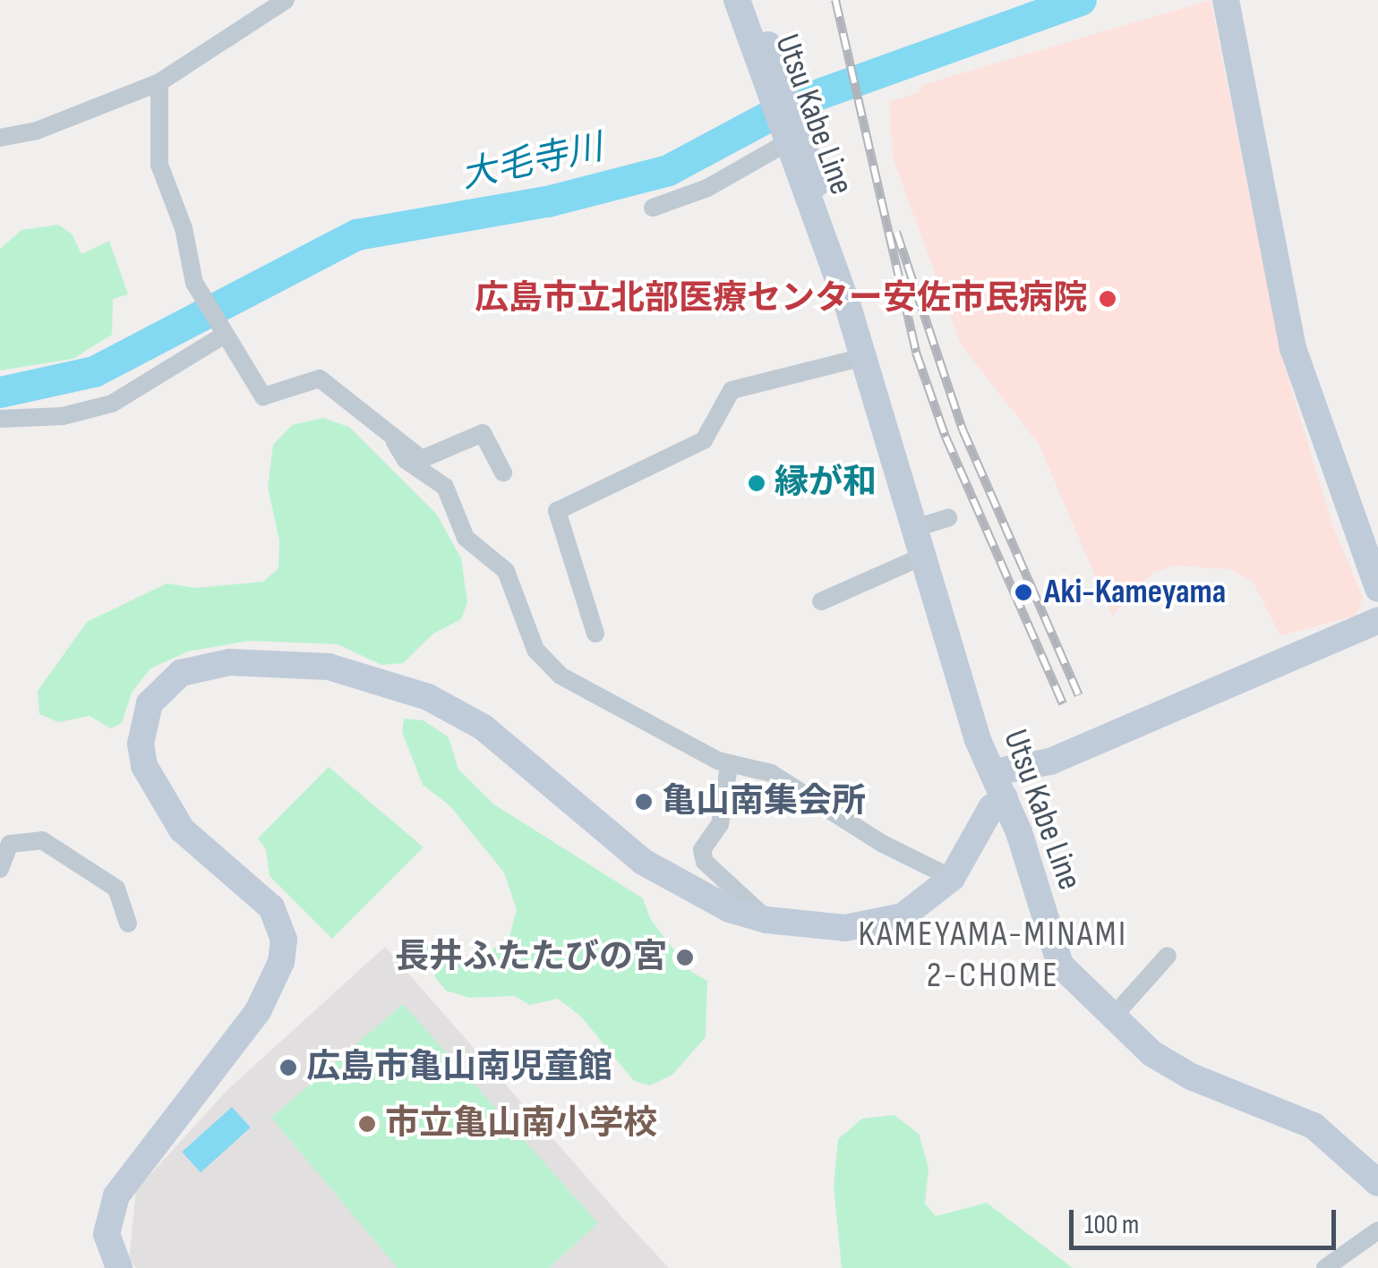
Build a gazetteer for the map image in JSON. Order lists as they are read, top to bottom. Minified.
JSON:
{"streets":{"street":["Utsu Kabe Line"]},"districts":["KAMEYAMA-MINAMI 2-CHOME"],"water":["大毛寺川"],"places":["広島市立北部医療センター安佐市民病院","縁が和","Aki-Kameyama","亀山南集会所","長井ふたたびの宮","広島市亀山南児童館","市立亀山南小学校"],"scale_bar":"100 m"}
